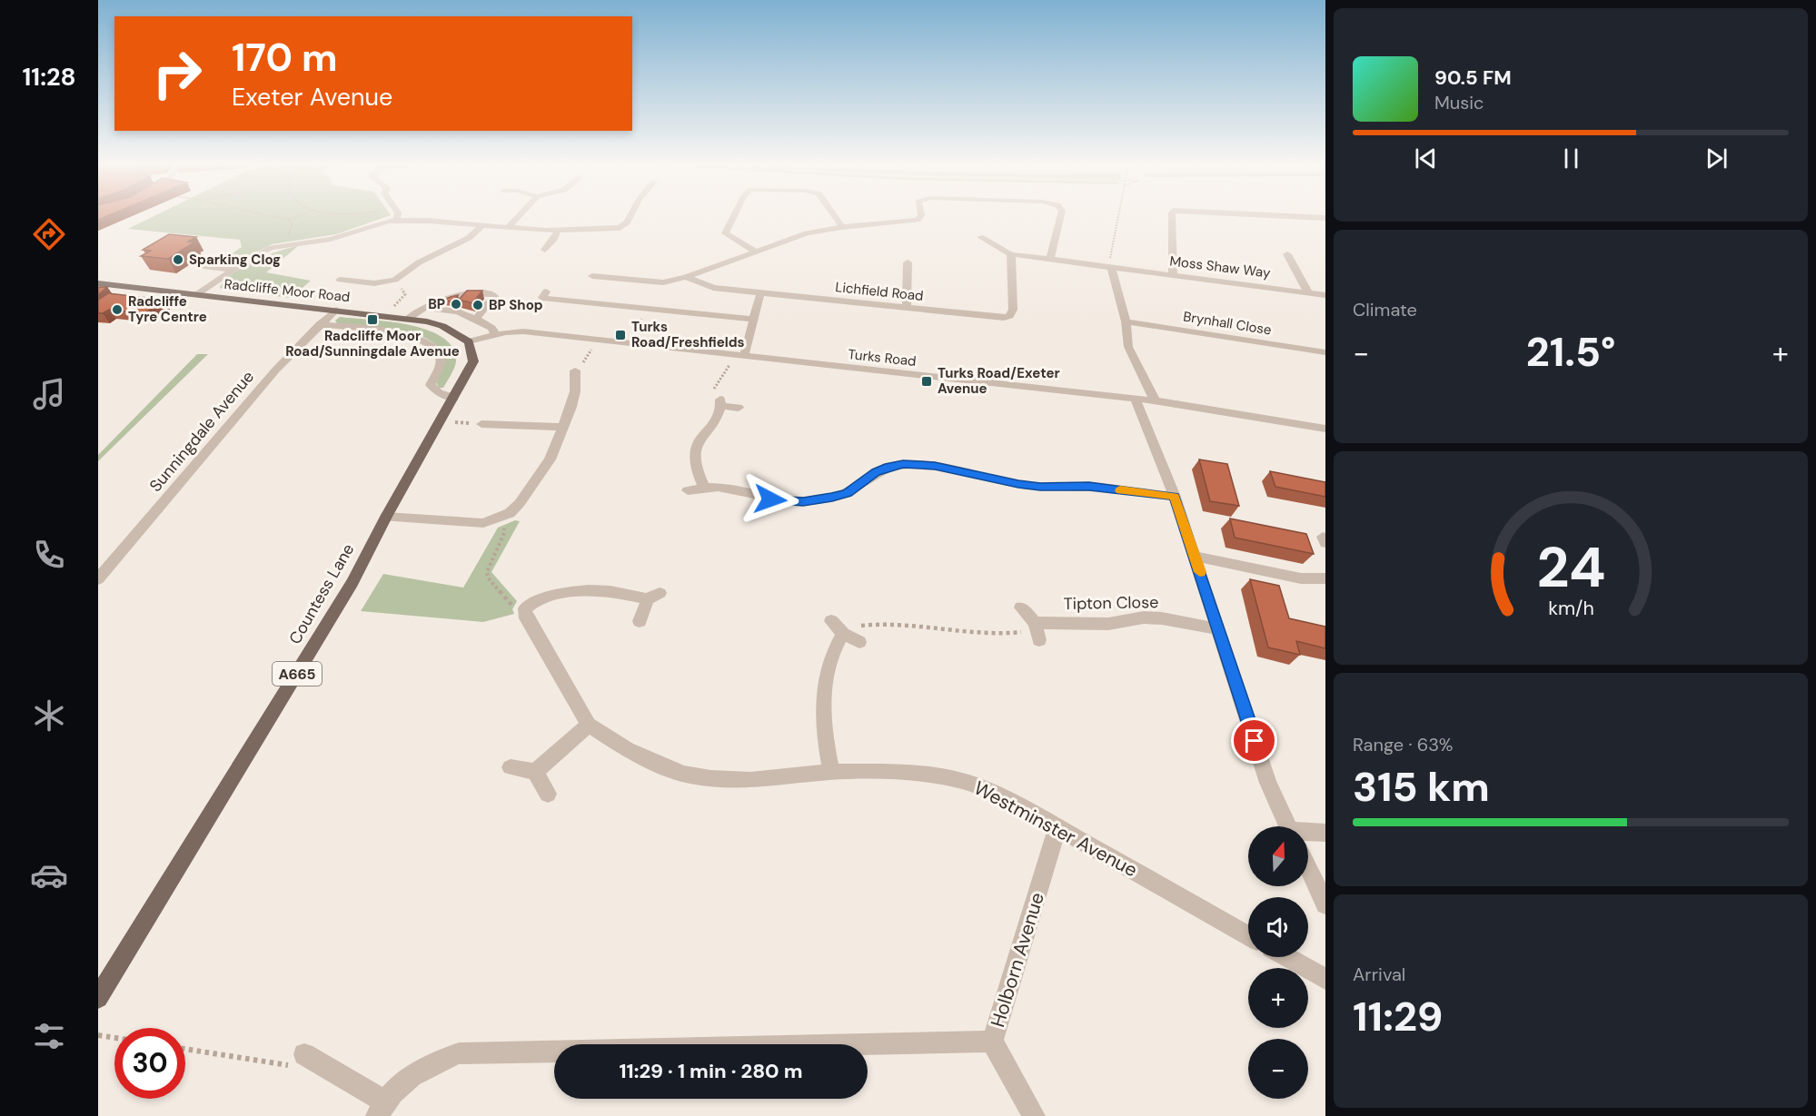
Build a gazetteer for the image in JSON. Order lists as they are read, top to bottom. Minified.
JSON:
{"streets":{"main road":["Radcliffe Moor Road","Countess Lane","A665"],"street":["Moss Shaw Way","Lichfield Road","Brynhall Close","Turks Road","Sunningdale Avenue","Tipton Close","Westminster Avenue","Holborn Avenue"]},"crossings":[["Moss Shaw Way","Lichfield Road"],["Radcliffe Moor Road","Turks Road"],["Radcliffe Moor Road","Sunningdale Avenue"],["Radcliffe Moor Road","Countess Lane"],["Turks Road","Countess Lane"],["Westminster Avenue","Holborn Avenue"]],"places":{"other":["Sparking Clog","BP","BP Shop","Radcliffe Tyre Centre"],"transit":["Radcliffe Moor Road/Sunningdale Avenue","Turks Road/Freshfields","Turks Road/Exeter Avenue"]},"north":"top","page":{"tabs":"11:28","turn":["170 m","Exeter Avenue"],"song":["90.5 FM","Music"],"tile":["Climate",["Range · 63%","315 km"],["Arrival","11:29"]],"heat":["−","21.5°","+"],"map_buttons":["+","−"],"limit":"30","trip":"11:29 · 1 min · 280 m","gauge":["24","km/h"]}}
